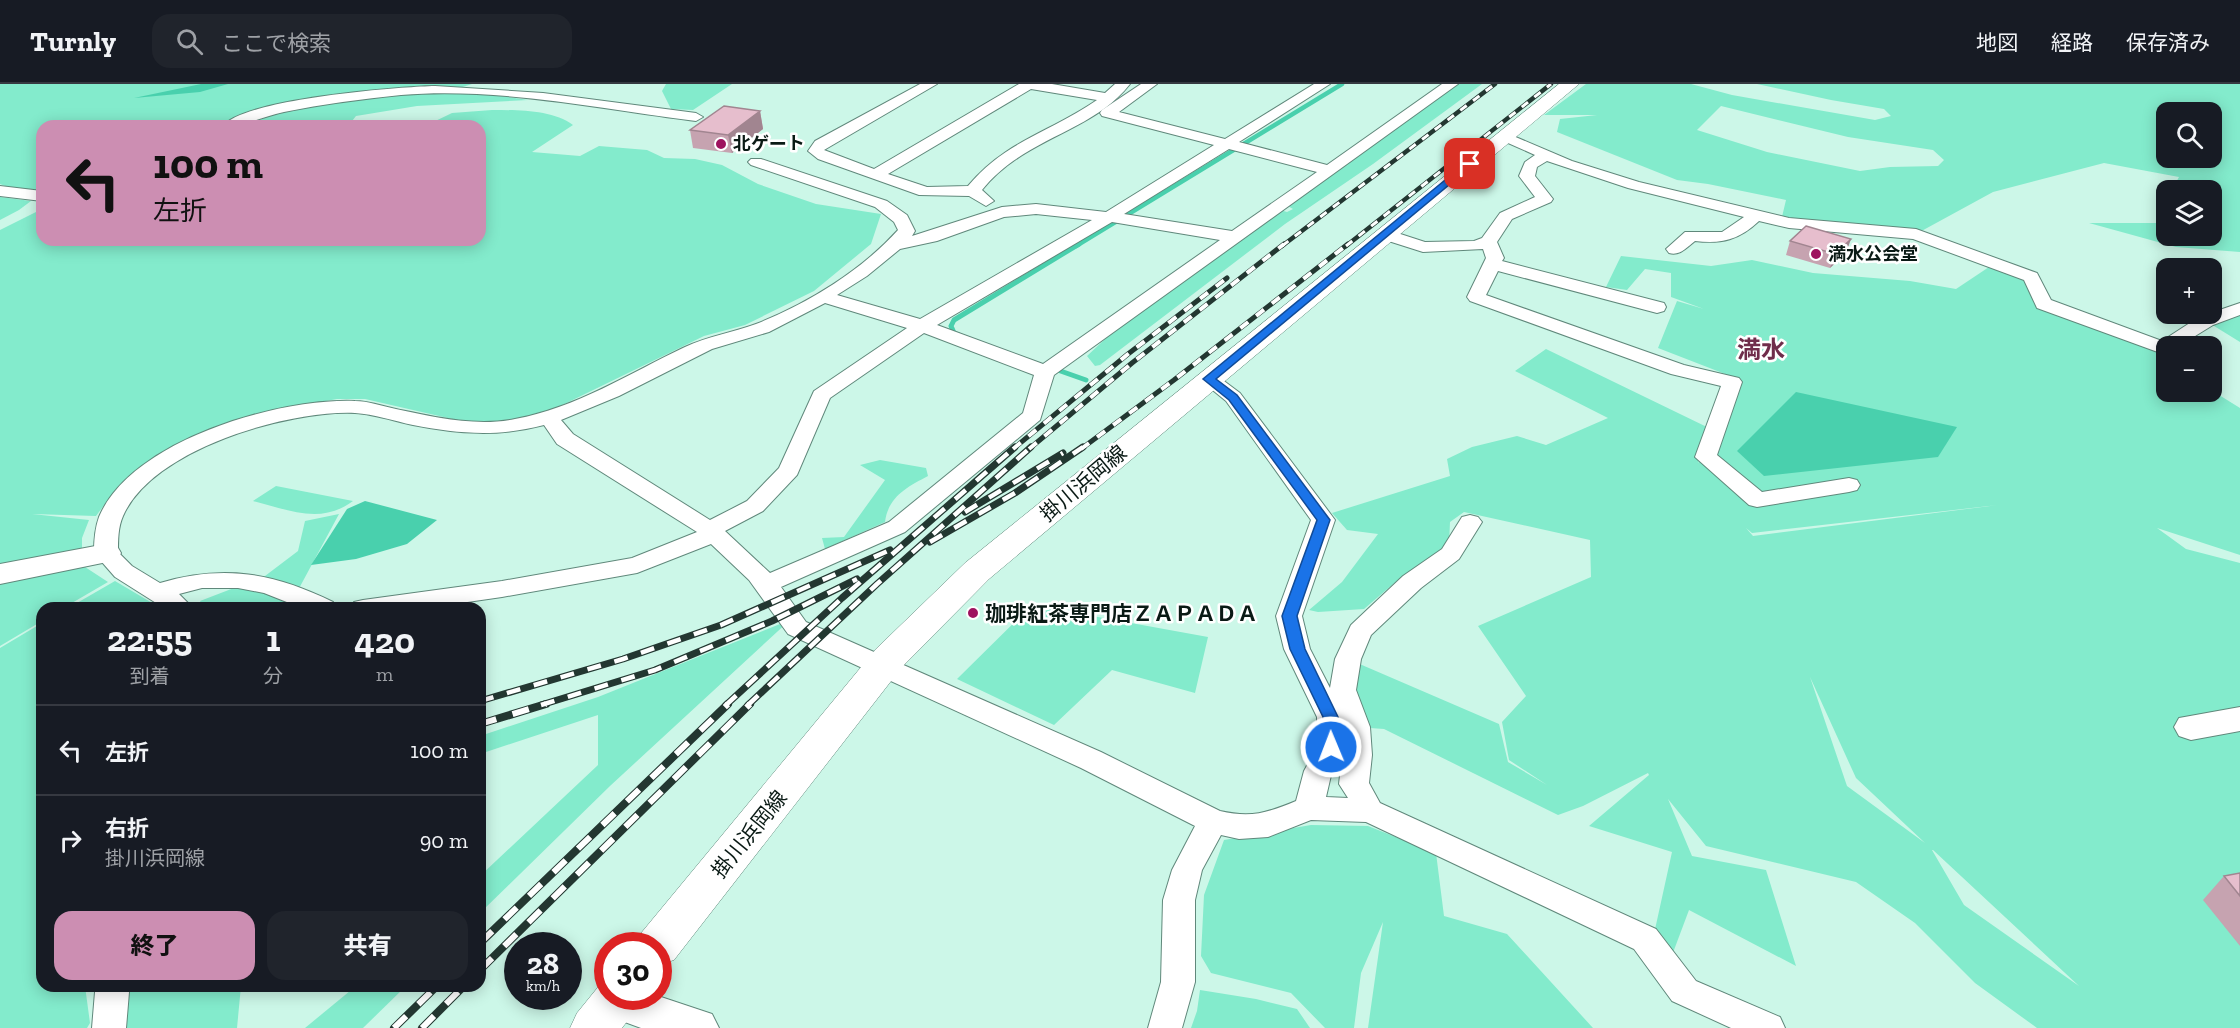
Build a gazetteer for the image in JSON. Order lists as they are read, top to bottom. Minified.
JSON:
{"streets":{"main road":["掛川浜岡線"]},"districts":["満水"],"places":["北ゲート","満水公会堂","珈琲紅茶専門店ＺＡＰＡＤＡ"],"page":{"header":"Turnly","search":"ここで検索","nav":["地図","経路","保存済み"],"map_buttons":["+","−"],"turn":["100 m","左折"],"eta":["22:55","到着","1","分","420","m"],"list":[{"name":"左折","value":"100 m"},{"name":"右折","note":"掛川浜岡線","value":"90 m"}],"buttons":["終了","共有"],"speed":"28 km/h","limit":"30"}}
